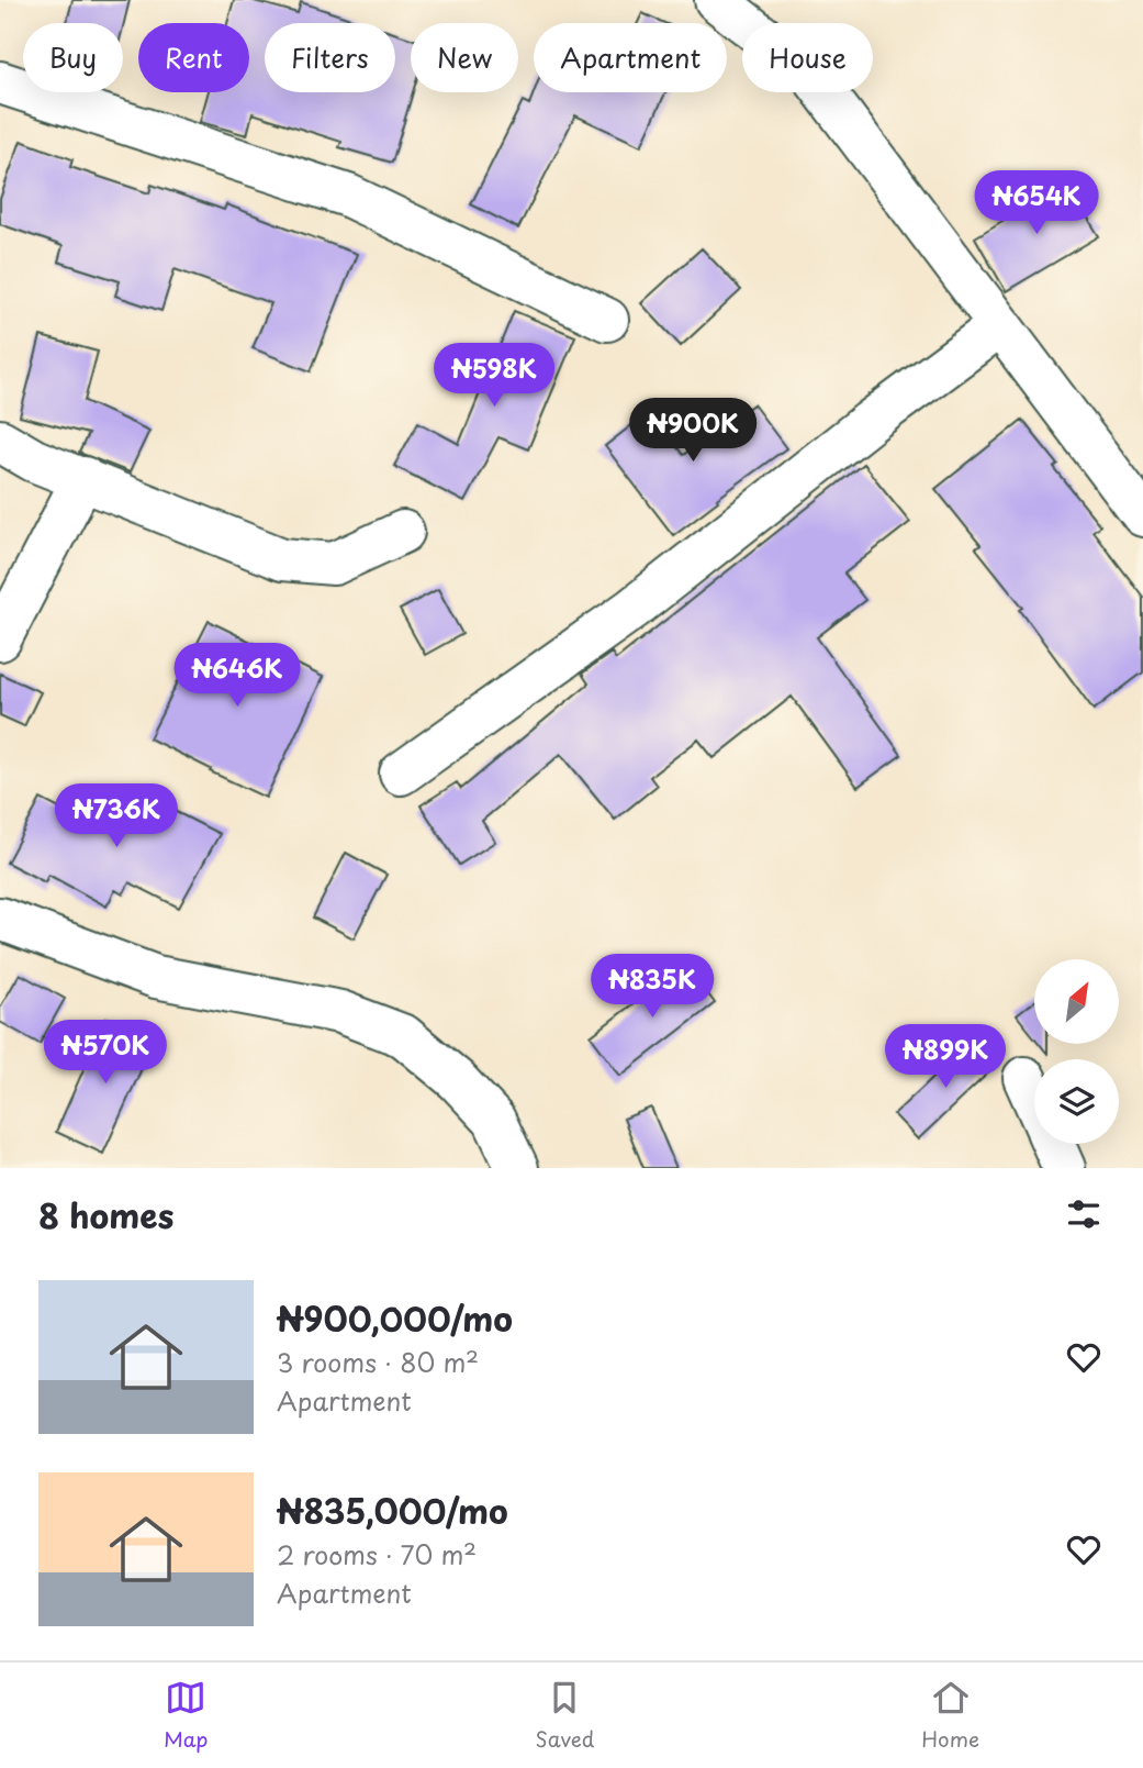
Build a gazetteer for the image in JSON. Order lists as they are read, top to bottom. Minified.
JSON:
{"north":"top right","page":{"chip":["Buy","Rent","Filters","New","Apartment","House"],"price":["₦654K","₦598K","₦900K","₦646K","₦736K","₦835K","₦570K","₦899K"],"heading":"8 homes","list":[{"name":"₦900,000/mo","note":"3 rooms · 80 m² · Apartment"},{"name":"₦835,000/mo","note":"2 rooms · 70 m² · Apartment"}],"tabs":["Map","Saved","Home"]}}
